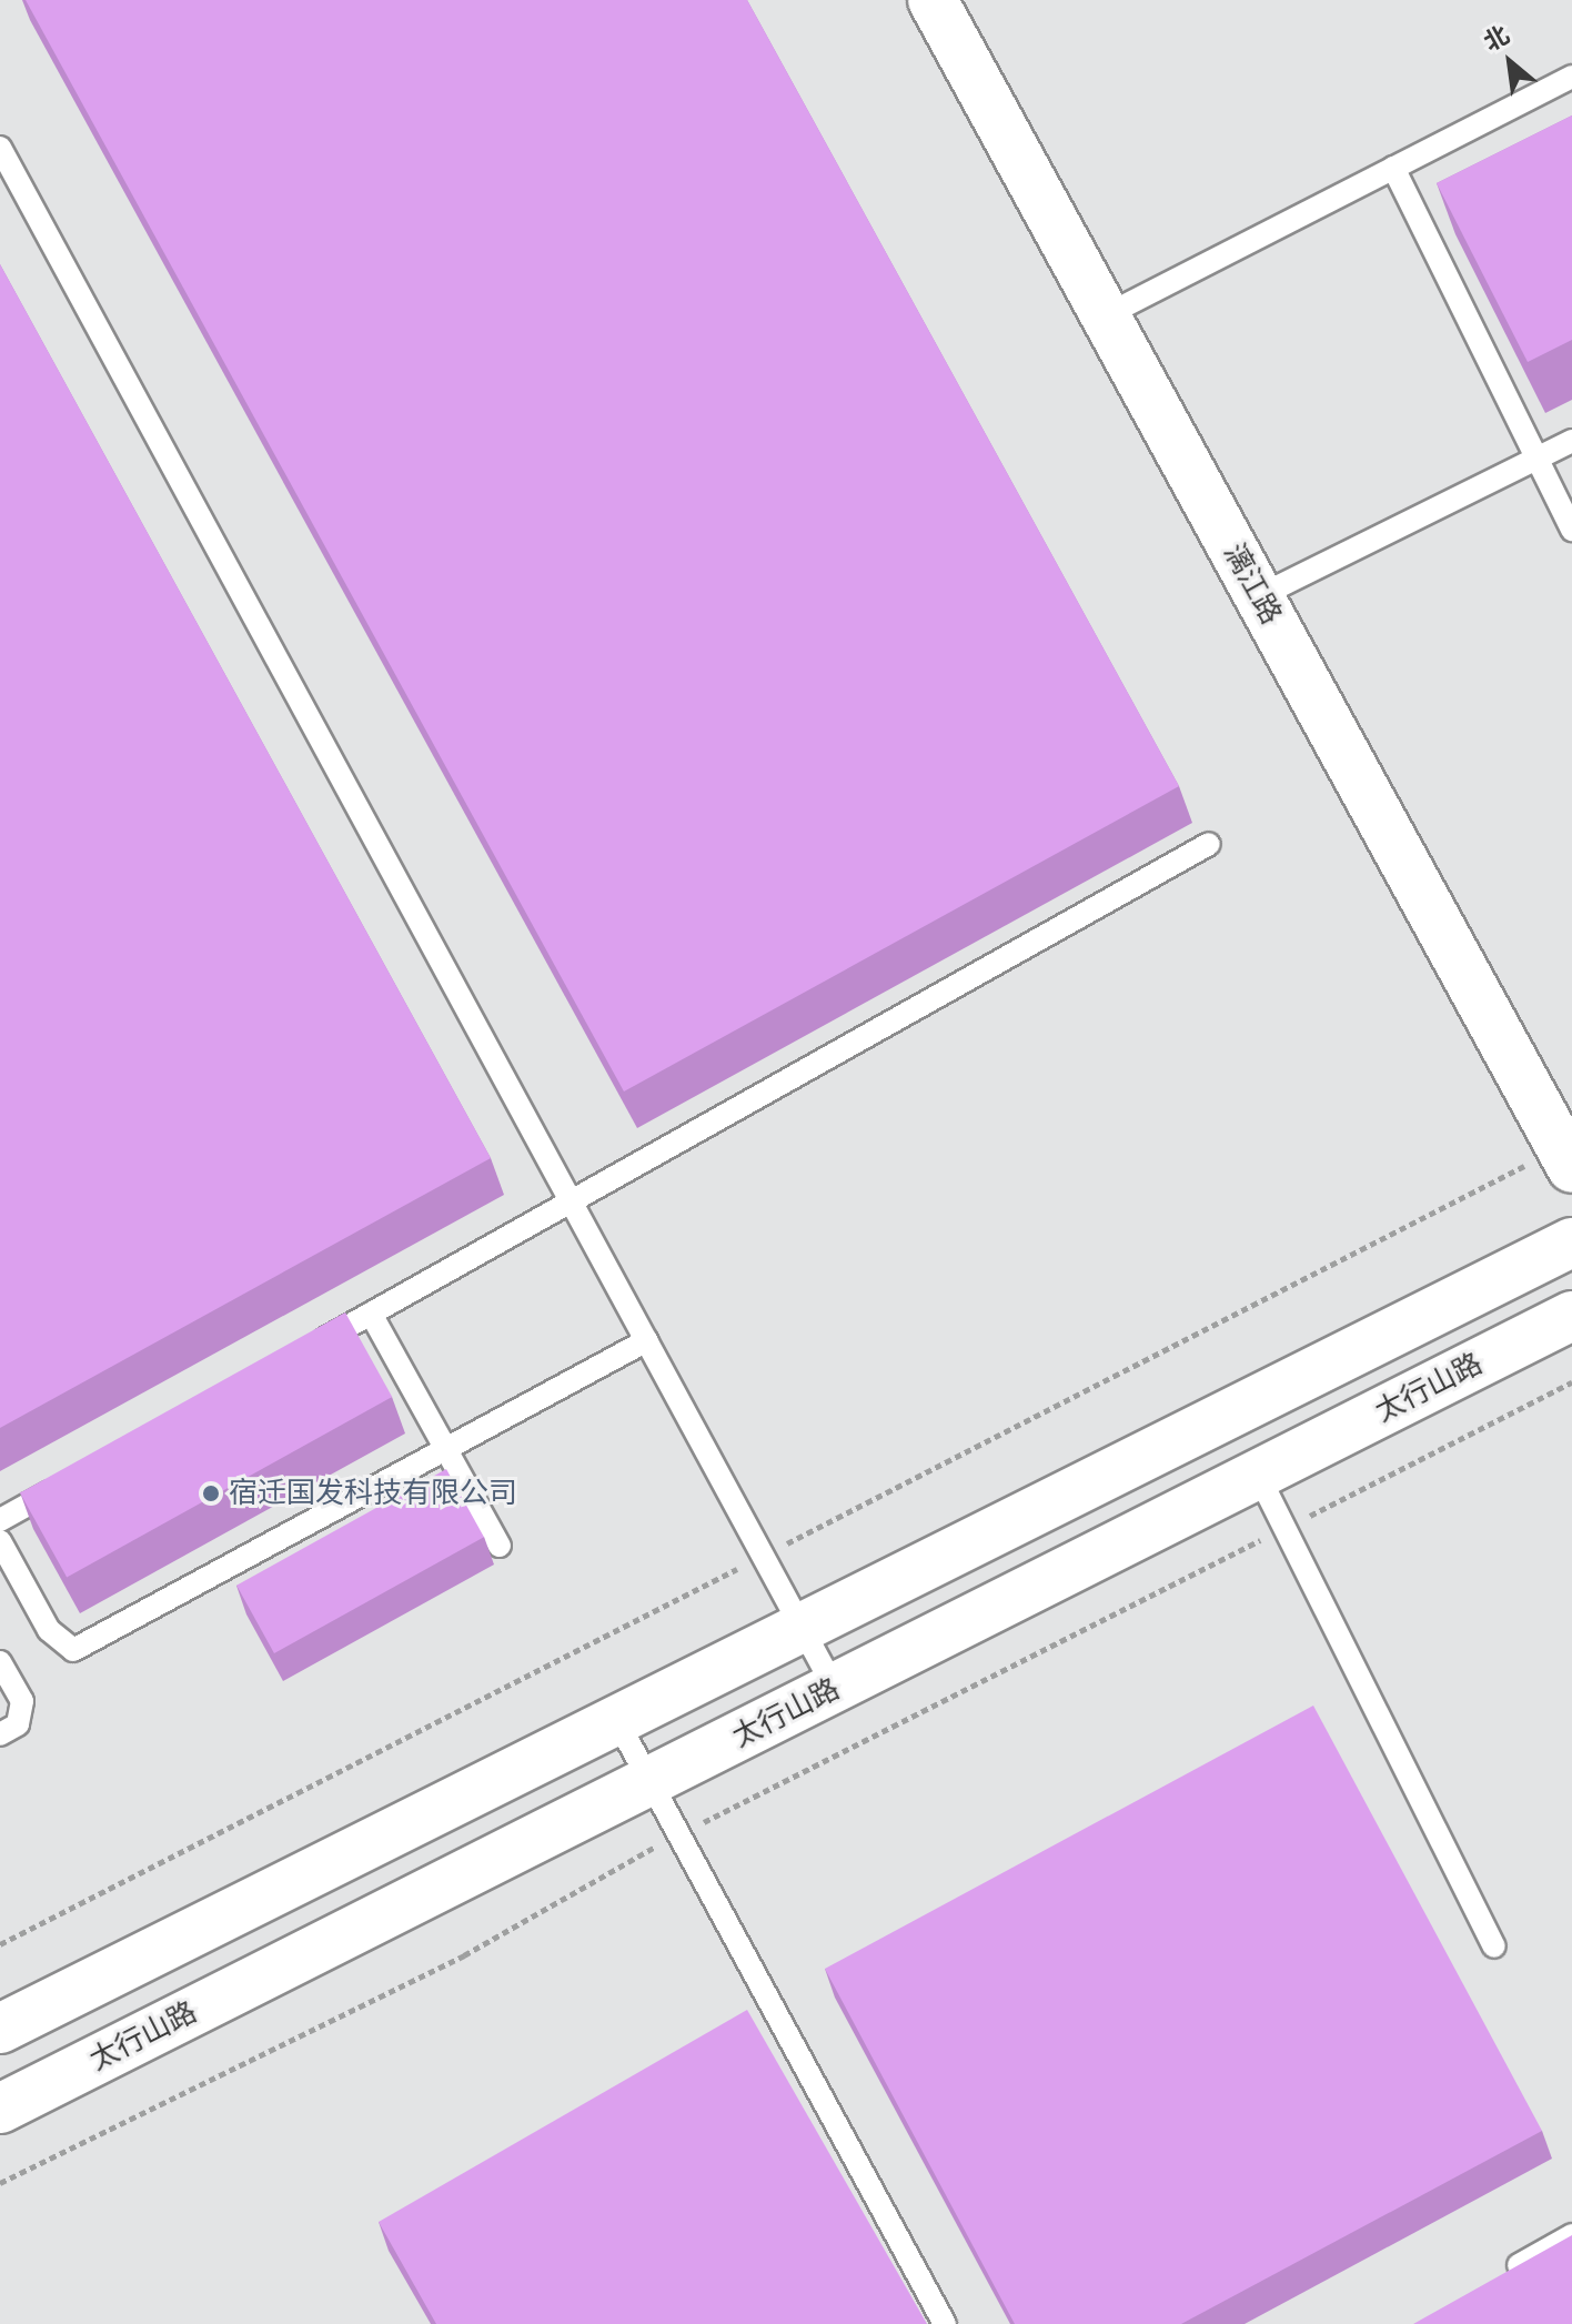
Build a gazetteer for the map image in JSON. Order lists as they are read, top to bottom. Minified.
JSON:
{"streets":{"street":["漓江路","太行山路"]},"places":["宿迁国发科技有限公司"],"north":"top left"}
